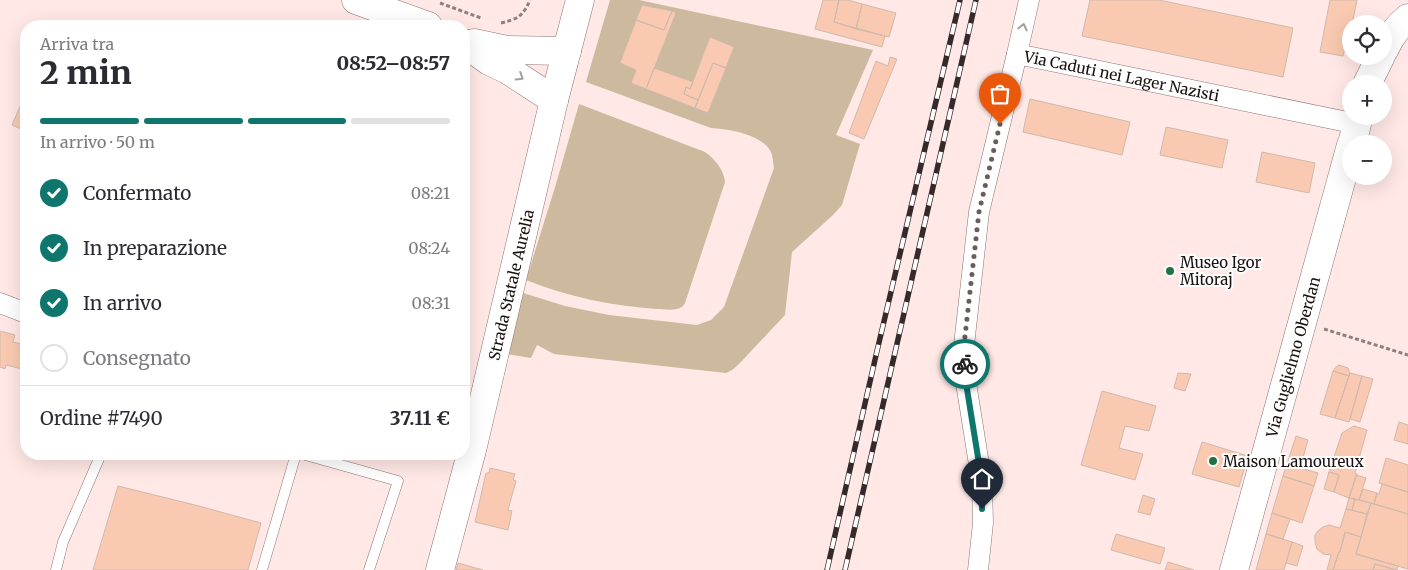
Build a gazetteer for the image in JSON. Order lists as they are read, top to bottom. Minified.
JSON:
{"streets":{"main road":["Strada Statale Aurelia","Via Guglielmo Oberdan"],"street":["Via Caduti nei Lager Nazisti"]},"crossings":[["Via Caduti nei Lager Nazisti","Via Guglielmo Oberdan"]],"places":["Museo Igor Mitoraj","Maison Lamoureux"],"page":{"map_buttons":["+","−"],"heading":["2 min","Arriva tra","08:52–08:57"],"panel":["Ordine #7490","37.11 €"],"bar":"In arrivo · 50 m","list":[["Confermato","08:21"],["In preparazione","08:24"],["In arrivo","08:31"],"Consegnato"]}}
